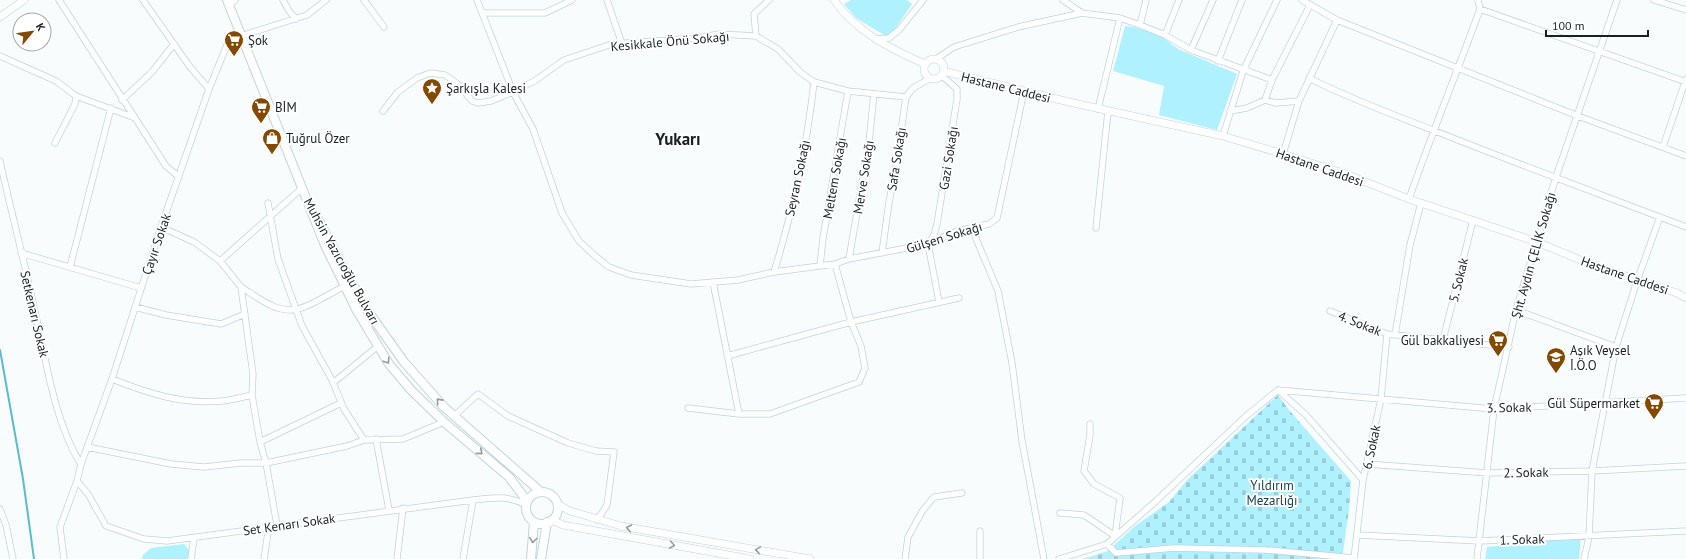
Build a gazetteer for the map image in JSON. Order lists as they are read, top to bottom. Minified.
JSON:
{"streets":{"main road":["Muhsin Yazıcıoğlu Bulvarı"],"street":["Kesikkale Önü Sokağı","Hastane Caddesi","Gazi Sokağı","Safa Sokağı","Merve Sokağı","Seyran Sokağı","Meltem Sokağı","Gülşen Sokağı","Çayır Sokak","Şht. Aydın ÇELİK Sokağı","5. Sokak","Setkenarı Sokak","4. Sokak","3. Sokak","6. Sokak","2. Sokak","Set Kenarı Sokak","1. Sokak"]},"crossings":[["Kesikkale Önü Sokağı","Gülşen Sokağı"],["Hastane Caddesi","Gazi Sokağı"],["Hastane Caddesi","Gülşen Sokağı"],["Hastane Caddesi","Şht. Aydın ÇELİK Sokağı"],["Hastane Caddesi","5. Sokak"],["Gazi Sokağı","Gülşen Sokağı"],["Safa Sokağı","Gülşen Sokağı"],["Merve Sokağı","Gülşen Sokağı"],["Seyran Sokağı","Gülşen Sokağı"],["Meltem Sokağı","Gülşen Sokağı"],["Çayır Sokak","Setkenarı Sokak"],["Çayır Sokak","Set Kenarı Sokak"],["Şht. Aydın ÇELİK Sokağı","4. Sokak"],["Şht. Aydın ÇELİK Sokağı","3. Sokak"],["Şht. Aydın ÇELİK Sokağı","2. Sokak"],["Şht. Aydın ÇELİK Sokağı","1. Sokak"],["Muhsin Yazıcıoğlu Bulvarı","Set Kenarı Sokak"],["5. Sokak","4. Sokak"],["4. Sokak","6. Sokak"],["3. Sokak","6. Sokak"],["6. Sokak","2. Sokak"],["6. Sokak","1. Sokak"]],"districts":["Yukarı"],"parks":["Yıldırım Mezarlığı"],"places":{"supermarket":["Şok","BİM","Gül bakkaliyesi","Gül Süpermarket"],"place":["Şarkışla Kalesi"],"shop":["Tuğrul Özer"],"school or university":["Aşık Veysel İ.Ö.O"]},"scale_bar":"100 m","north":"top right"}
